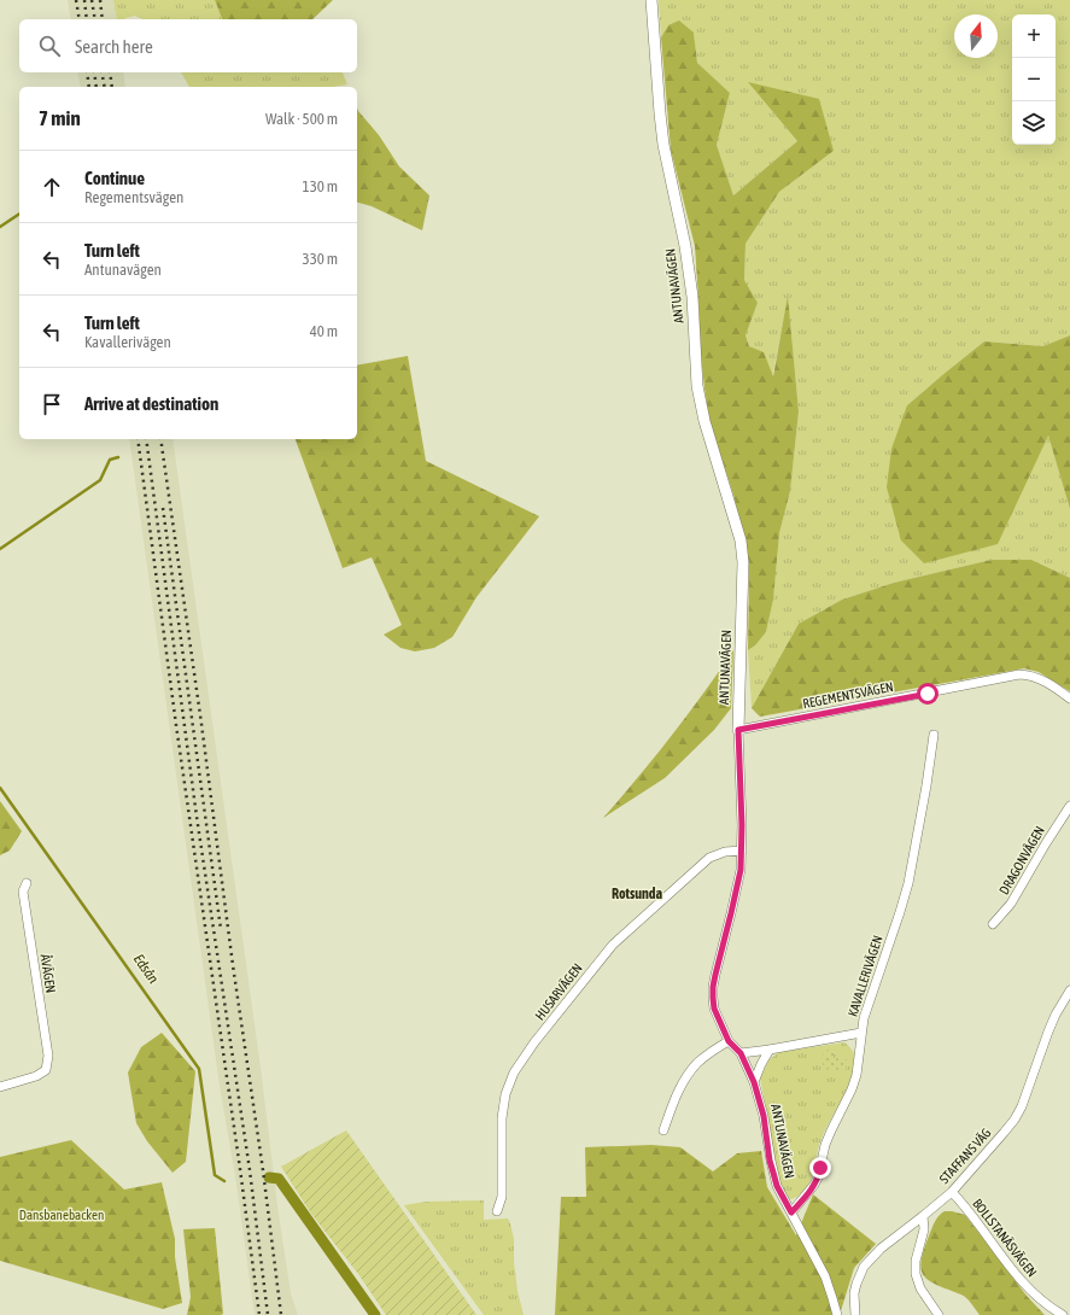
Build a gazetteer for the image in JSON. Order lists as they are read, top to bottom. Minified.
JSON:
{"streets":{"street":["ANTUNAVÄGEN","REGEMENTSVÄGEN","DRAGONVÄGEN","ÅVÄGEN","KAVALLERIVÄGEN","HUSARVÄGEN","STAFFANS VÄG","BOLLSTANÄSVÄGEN"]},"crossings":[["ANTUNAVÄGEN","REGEMENTSVÄGEN"],["ANTUNAVÄGEN","KAVALLERIVÄGEN"],["ANTUNAVÄGEN","HUSARVÄGEN"],["STAFFANS VÄG","BOLLSTANÄSVÄGEN"]],"districts":["Rotsunda"],"water":["Edsån"],"parks":["Dansbanebacken"],"north":"top","page":{"map_buttons":["+","−"],"search":"Search here","heading":["7 min","Walk · 500 m"],"list":[["Continue","Regementsvägen","130 m"],["Turn left","Antunavägen","330 m"],["Turn left","Kavallerivägen","40 m"],"Arrive at destination"]}}
